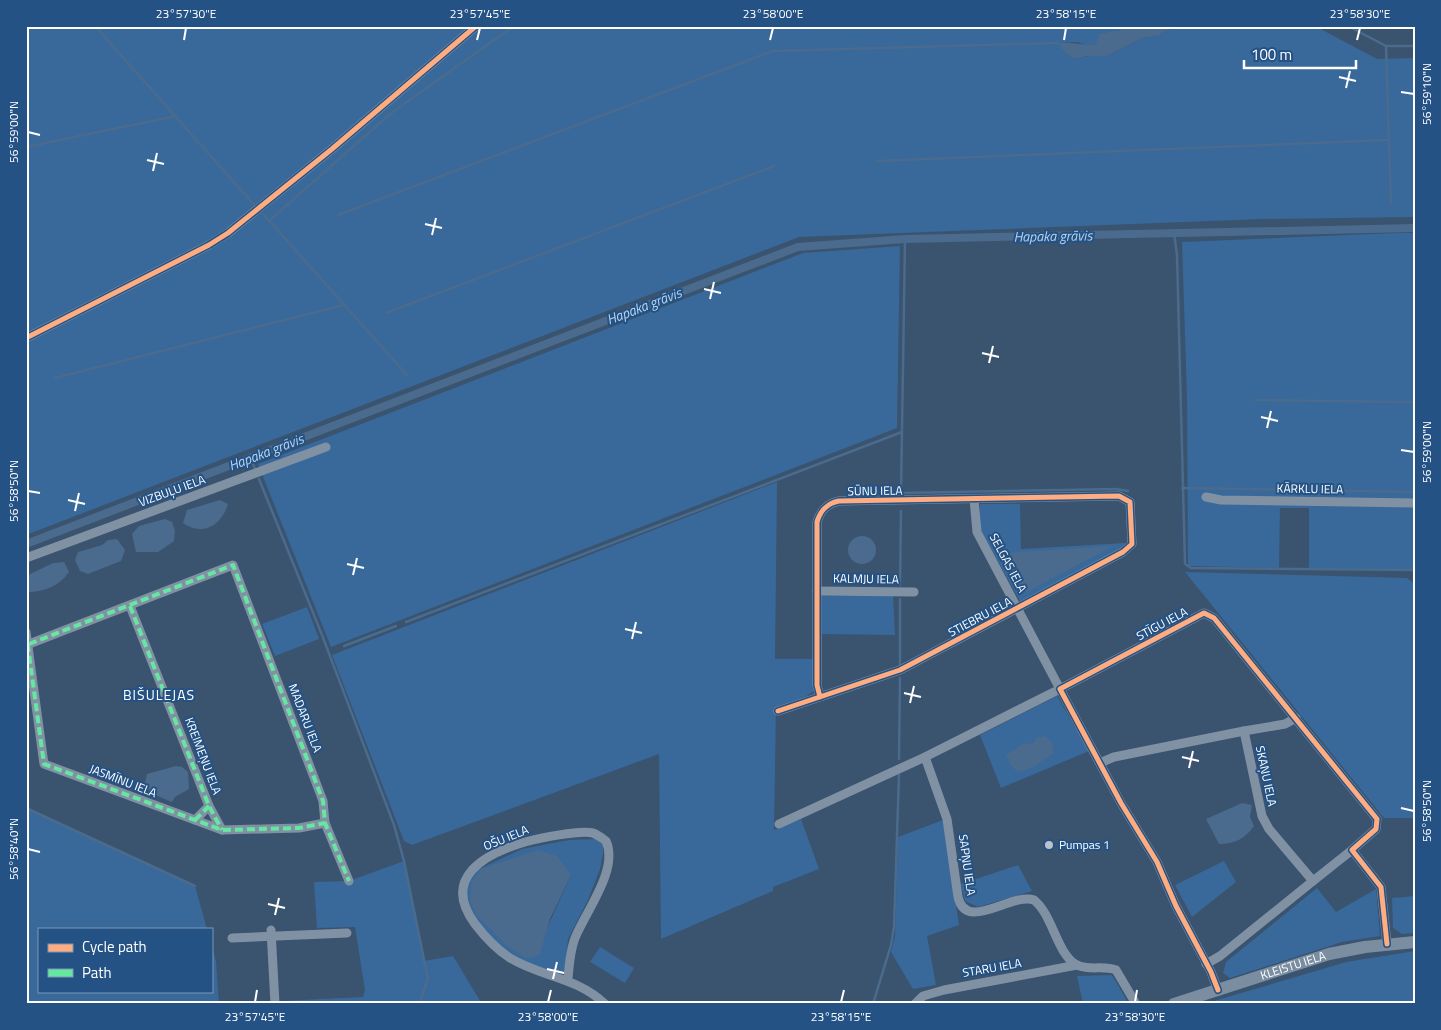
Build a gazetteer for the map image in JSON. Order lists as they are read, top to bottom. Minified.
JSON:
{"streets":{"street":["KĀRKLU IELA","VIZBUĻU IELA","SŪNU IELA","SELGAS IELA","KALMJU IELA","STIEBRU IELA","STĪGU IELA","MADARU IELA","KREIMEŅU IELA","SKAŅU IELA","JASMĪNU IELA","OŠU IELA","SAPŅU IELA","KLEISTU IELA","STARU IELA"]},"crossings":[["SŪNU IELA","SELGAS IELA"],["SŪNU IELA","KALMJU IELA"],["SŪNU IELA","STIEBRU IELA"],["SELGAS IELA","STIEBRU IELA"],["SELGAS IELA","STĪGU IELA"],["STĪGU IELA","SKAŅU IELA"],["MADARU IELA","KREIMEŅU IELA"],["MADARU IELA","JASMĪNU IELA"],["KREIMEŅU IELA","JASMĪNU IELA"],["SAPŅU IELA","STARU IELA"]],"districts":["BIŠULEJAS"],"water":["Hapaka grāvis"],"places":["Pumpas 1"],"legend":["Cycle path","Path"],"scale_bar":"100 m","coordinates":["23°57'30\"E","23°57'45\"E","23°58'00\"E","23°58'15\"E","23°58'30\"E","56°59'10\"N","56°59'00\"N","56°58'50\"N","56°58'40\"N"]}
